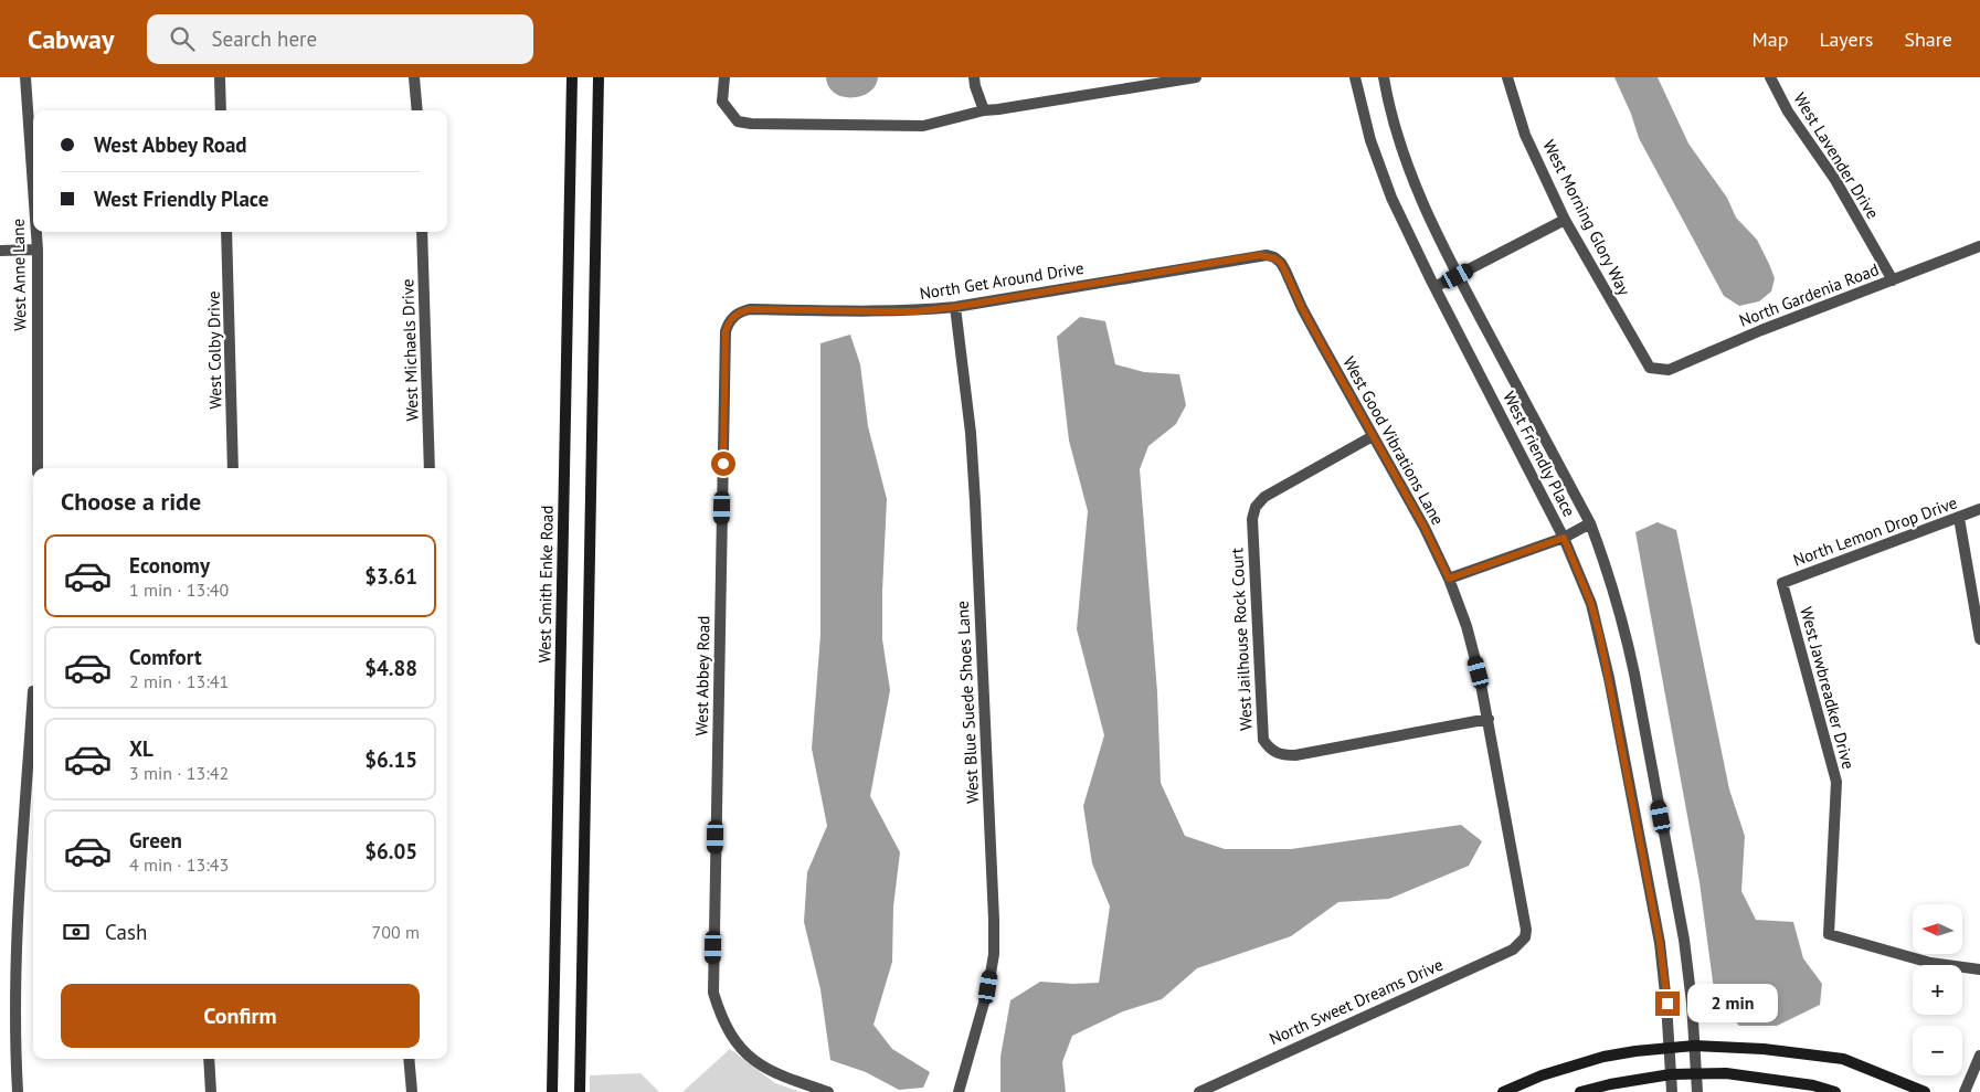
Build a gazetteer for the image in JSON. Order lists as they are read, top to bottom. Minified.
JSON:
{"streets":{"street":["West Lavender Drive","West Morning Glory Way","West Anne Lane","North Get Around Drive","North Gardenia Road","West Colby Drive","West Michaels Drive","West Good Vibrations Lane","West Friendly Place","North Lemon Drop Drive","West Smith Enke Road","West Jailhouse Rock Court","West Abbey Road","West Jawbreadker Drive","West Blue Suede Shoes Lane","North Sweet Dreams Drive"]},"crossings":[["West Lavender Drive","North Gardenia Road"],["West Morning Glory Way","North Gardenia Road"],["North Get Around Drive","West Good Vibrations Lane"],["North Get Around Drive","West Abbey Road"],["North Get Around Drive","West Blue Suede Shoes Lane"],["West Good Vibrations Lane","West Jailhouse Rock Court"],["West Good Vibrations Lane","North Sweet Dreams Drive"],["North Lemon Drop Drive","West Jawbreadker Drive"]],"north":"left","page":{"header":"Cabway","search":"Search here","nav":["Map","Layers","Share"],"banner":["West Abbey Road","West Friendly Place"],"heading":"Choose a ride","list":[{"name":"Economy","note":"1 min · 13:40","value":"$3.61"},{"name":"Comfort","note":"2 min · 13:41","value":"$4.88"},{"name":"XL","note":"3 min · 13:42","value":"$6.15"},{"name":"Green","note":"4 min · 13:43","value":"$6.05"}],"pay":["Cash","700 m"],"map_buttons":["+","−"],"buttons":"Confirm","bubble":"2 min"}}
